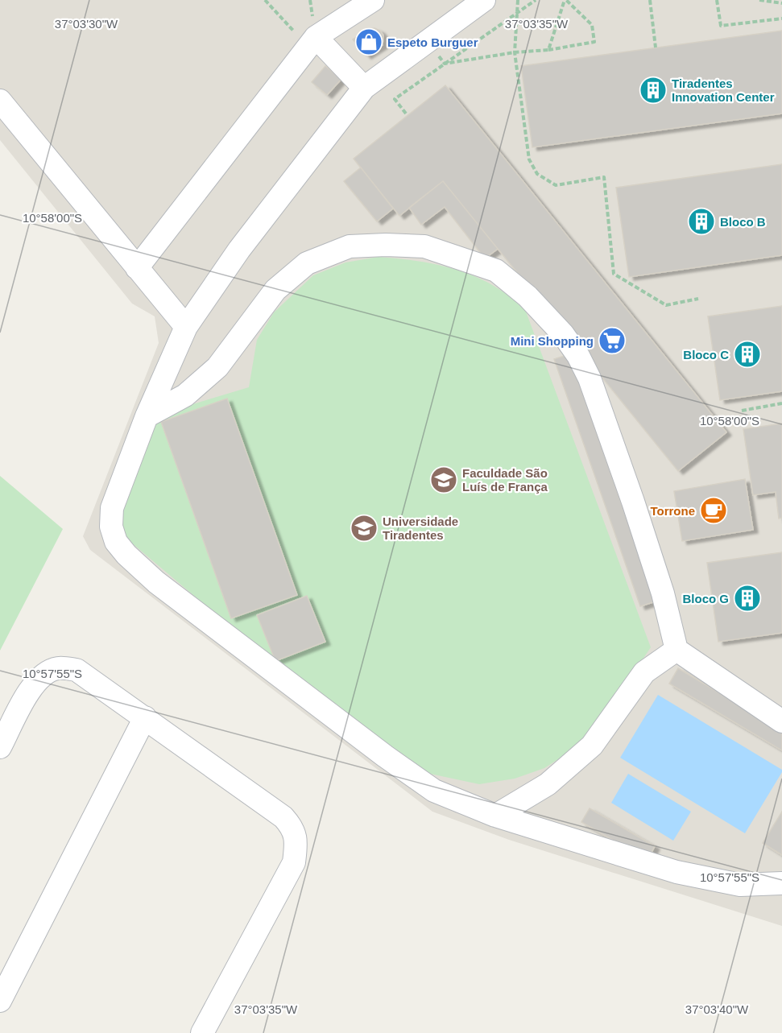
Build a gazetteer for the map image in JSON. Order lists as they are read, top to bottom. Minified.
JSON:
{"places":{"shop":["Espeto Burguer"],"building":["Tiradentes Innovation Center","Bloco B","Bloco C","Bloco G"],"supermarket":["Mini Shopping"],"school or university":["Faculdade São Luís de França","Universidade Tiradentes"],"cafe":["Torrone"]},"coordinates":["37°03'30\"W","37°03'35\"W","10°58'00\"S","10°57'55\"S","37°03'40\"W"]}
